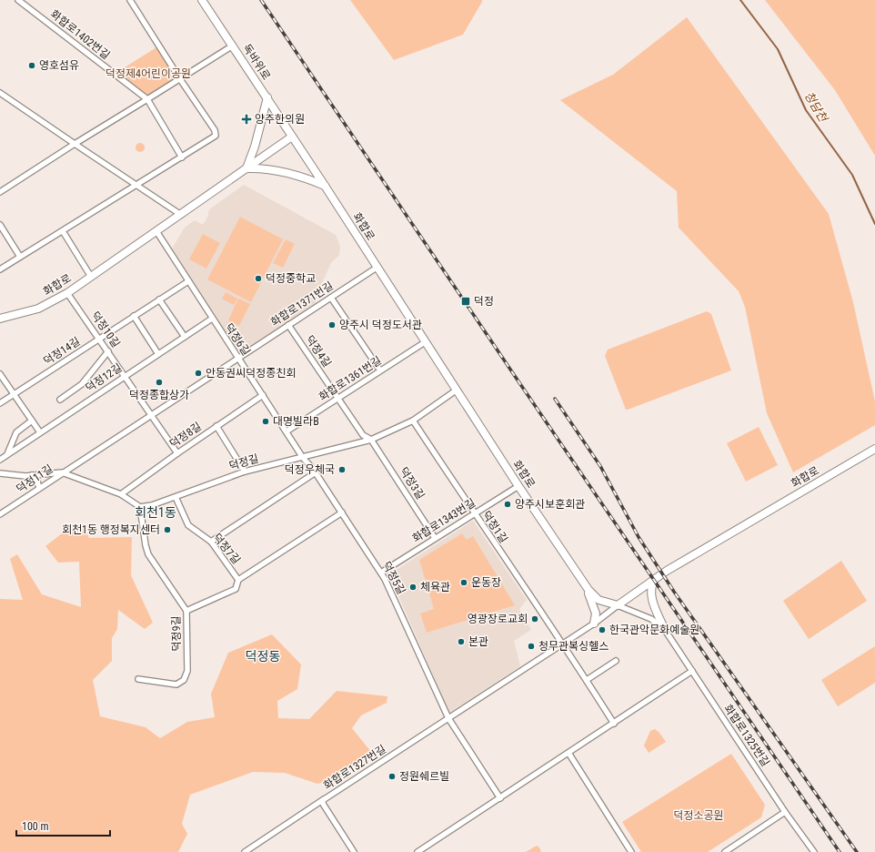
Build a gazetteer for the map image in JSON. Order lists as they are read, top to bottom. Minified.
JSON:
{"streets":{"main road":["독바위로","화합로"],"street":["화합로1402번길","화합로1371번길","덕정10길","덕정6길","덕정14길","덕정4길","덕정12길","화합로1361번길","덕정8길","덕정길","덕정11길","덕정3길","화합로1343번길","덕정1길","덕정7길","덕정5길","덕정9길","화합로1325번길","화합로1327번길"]},"crossings":[["독바위로","화합로"],["화합로","화합로1371번길"],["화합로","덕정10길"],["화합로","덕정6길"],["화합로","화합로1361번길"],["화합로","덕정길"],["화합로","화합로1343번길"],["화합로","화합로1325번길"],["화합로","화합로1327번길"],["화합로1371번길","덕정6길"],["화합로1371번길","덕정4길"],["덕정10길","덕정14길"],["덕정10길","덕정12길"],["덕정10길","덕정8길"],["덕정6길","덕정14길"],["덕정6길","덕정12길"],["덕정6길","화합로1361번길"],["덕정6길","덕정8길"],["덕정6길","덕정길"],["덕정6길","덕정5길"],["덕정4길","화합로1361번길"],["덕정4길","덕정길"],["덕정4길","덕정3길"],["덕정길","덕정3길"],["덕정길","덕정1길"],["덕정길","덕정7길"],["덕정길","덕정5길"],["덕정길","덕정9길"],["덕정3길","화합로1343번길"],["화합로1343번길","덕정1길"],["화합로1343번길","덕정5길"],["덕정1길","화합로1327번길"],["덕정5길","화합로1327번길"]],"districts":["회천1동","덕정동"],"water":["청담천"],"parks":["덕정제4어린이공원","덕정소공원"],"places":{"other":["영호섬유","덕정중학교","양주시 덕정도서관","안동권씨덕정종친회","덕정종합상가","대명빌라B","덕정우체국","양주시보훈회관","회천1동 행정복지센터","운동장","체육관","영광장로교회","한국관악문화예술원","본관","청무관복싱헬스","정원쉐르빌"],"health":["양주한의원"],"transit":["덕정"]},"scale_bar":"100 m"}
